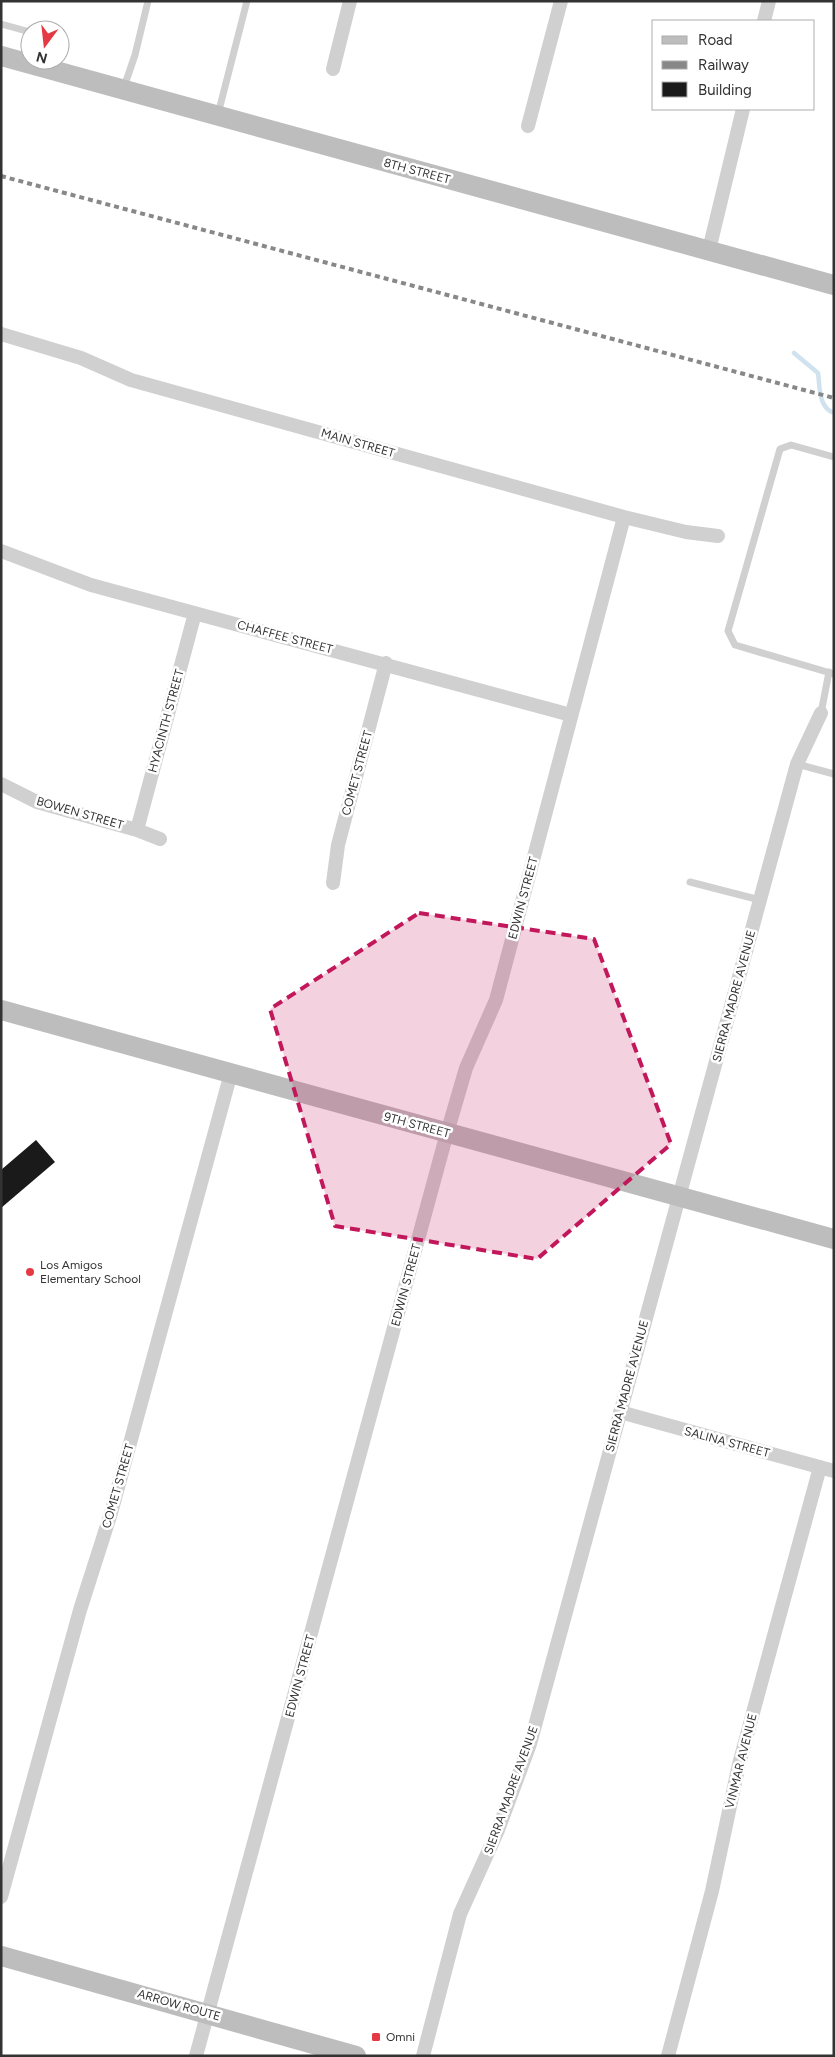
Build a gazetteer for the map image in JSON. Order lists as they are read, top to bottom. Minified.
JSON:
{"streets":{"street":["8TH STREET","MAIN STREET","CHAFFEE STREET","HYACINTH STREET","COMET STREET","BOWEN STREET","EDWIN STREET","SIERRA MADRE AVENUE","9TH STREET","SALINA STREET","VINMAR AVENUE","ARROW ROUTE"]},"crossings":[["MAIN STREET","EDWIN STREET"],["CHAFFEE STREET","HYACINTH STREET"],["CHAFFEE STREET","COMET STREET"],["CHAFFEE STREET","EDWIN STREET"],["HYACINTH STREET","BOWEN STREET"],["COMET STREET","9TH STREET"],["EDWIN STREET","9TH STREET"],["EDWIN STREET","ARROW ROUTE"],["SIERRA MADRE AVENUE","9TH STREET"],["SIERRA MADRE AVENUE","SALINA STREET"],["SALINA STREET","VINMAR AVENUE"]],"places":{"other":["Los Amigos Elementary School"],"transit":["Omni"]},"legend":["Road","Railway","Building"],"north":"bottom"}
